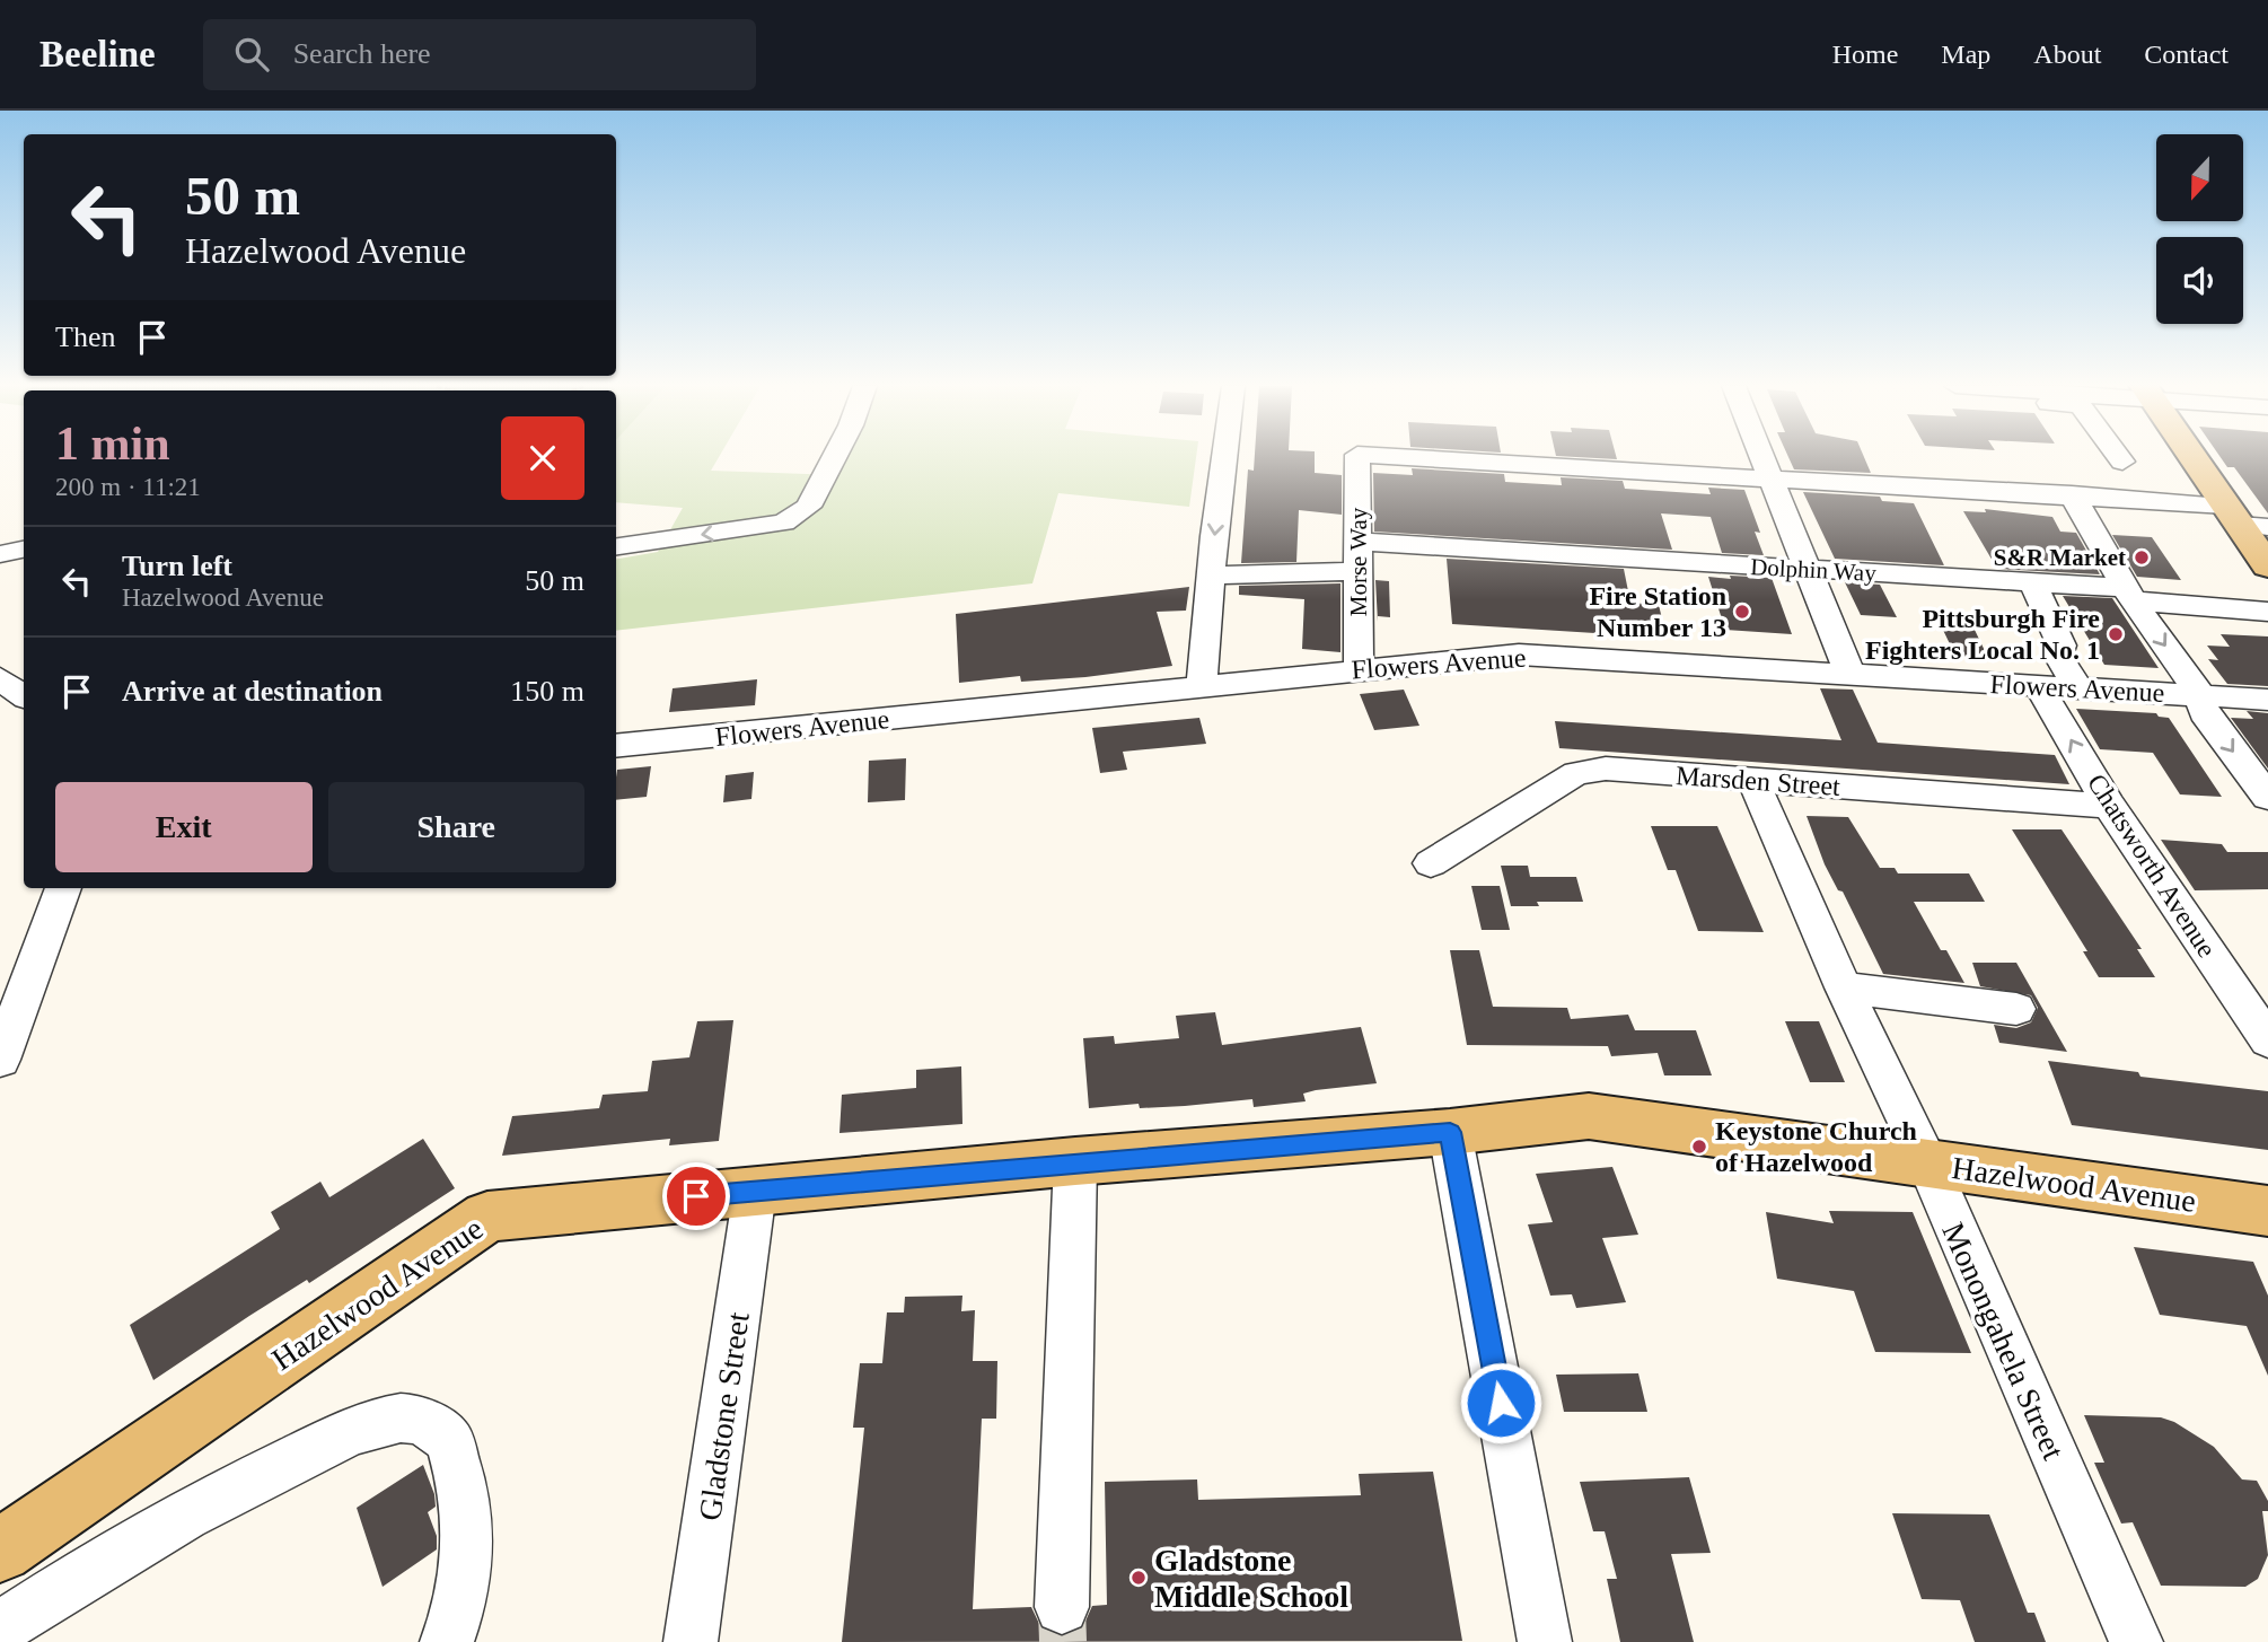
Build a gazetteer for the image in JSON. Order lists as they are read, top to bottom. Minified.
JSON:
{"streets":{"main road":["Hazelwood Avenue"],"street":["Morse Way","Dolphin Way","Flowers Avenue","Marsden Street","Chatsworth Avenue","Monongahela Street","Gladstone Street"]},"crossings":[["Morse Way","Dolphin Way"],["Morse Way","Flowers Avenue"],["Flowers Avenue","Chatsworth Avenue"],["Marsden Street","Chatsworth Avenue"],["Marsden Street","Monongahela Street"],["Hazelwood Avenue","Monongahela Street"],["Hazelwood Avenue","Gladstone Street"]],"places":["S&R Market","Fire Station Number 13","Pittsburgh Fire Fighters Local No. 1","Keystone Church of Hazelwood","Gladstone Middle School"],"north":"bottom","page":{"header":"Beeline","search":"Search here","nav":["Home","Map","About","Contact"],"turn":["50 m","Hazelwood Avenue"],"then":"Then","heading":["1 min","200 m · 11:21"],"list":[{"name":"Turn left","note":"Hazelwood Avenue","value":"50 m"},{"name":"Arrive at destination","value":"150 m"}],"buttons":["Exit","Share"]}}
